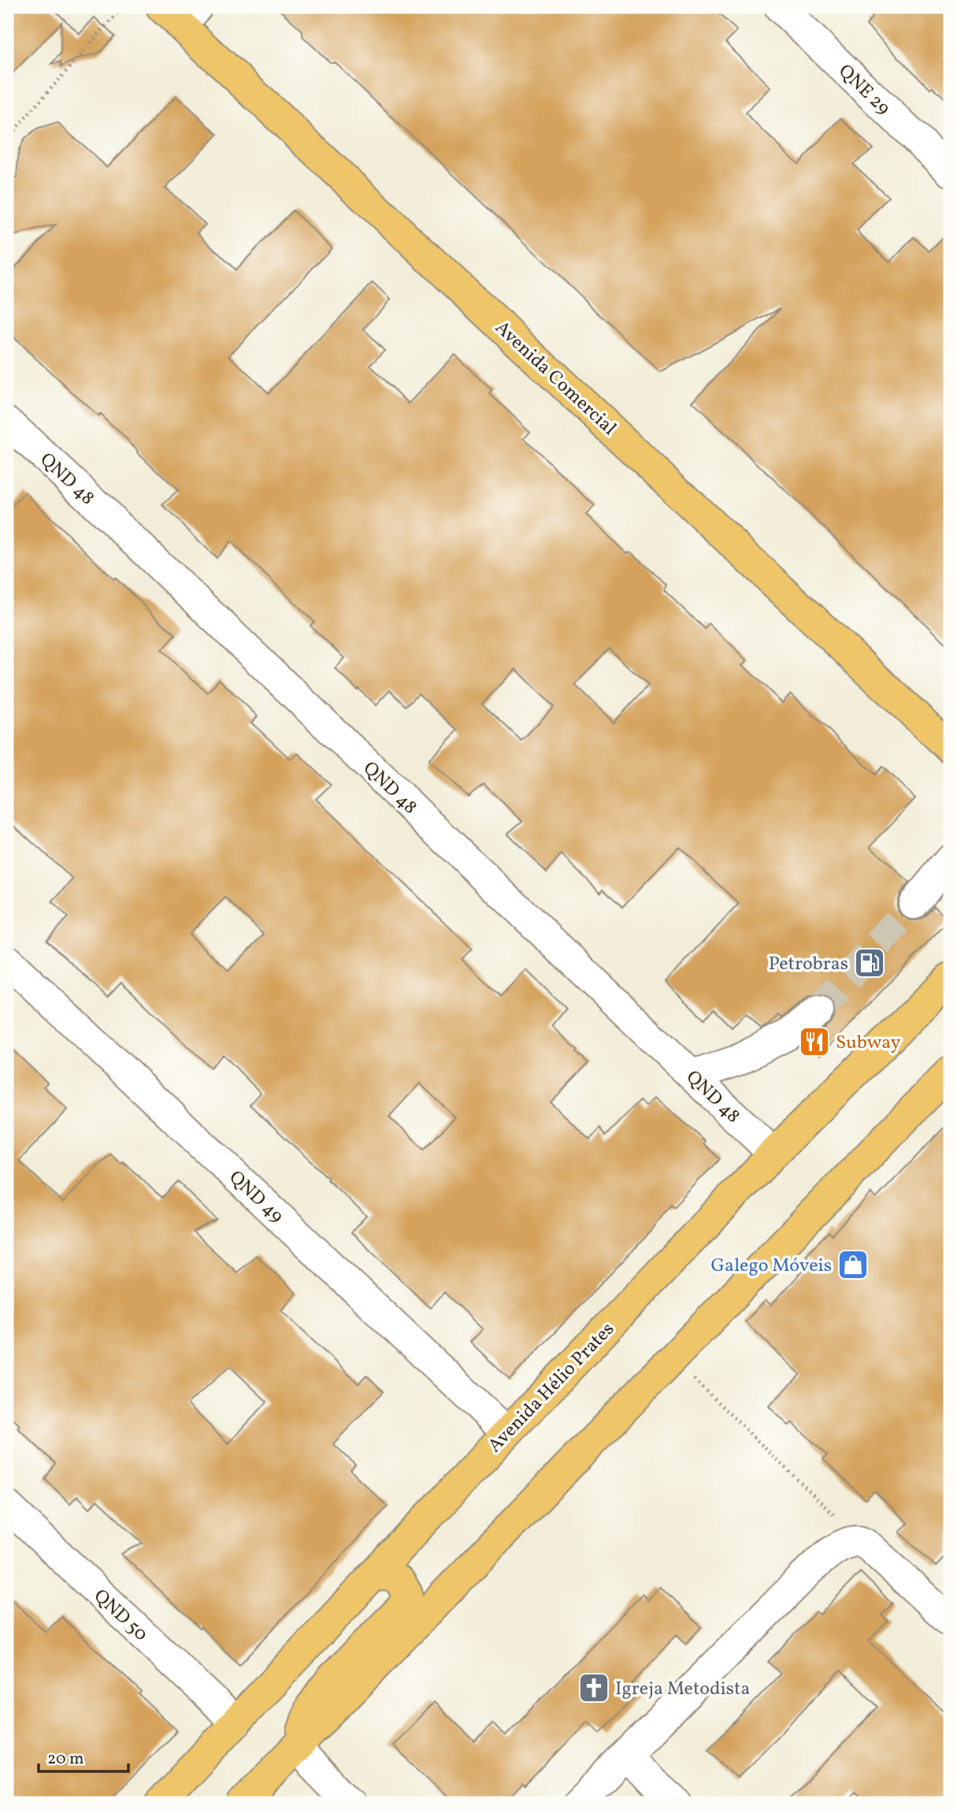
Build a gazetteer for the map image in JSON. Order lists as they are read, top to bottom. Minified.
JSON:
{"streets":{"main road":["Avenida Comercial","Avenida Hélio Prates"],"street":["QNE 29","QND 48","QND 49","QND 50"]},"crossings":[["QND 48","Avenida Hélio Prates"],["QND 49","Avenida Hélio Prates"],["Avenida Hélio Prates","QND 50"]],"places":{"fuel station":["Petrobras"],"restaurant":["Subway"],"shop":["Galego Móveis"],"church":["Igreja Metodista"]},"scale_bar":"20 m"}
